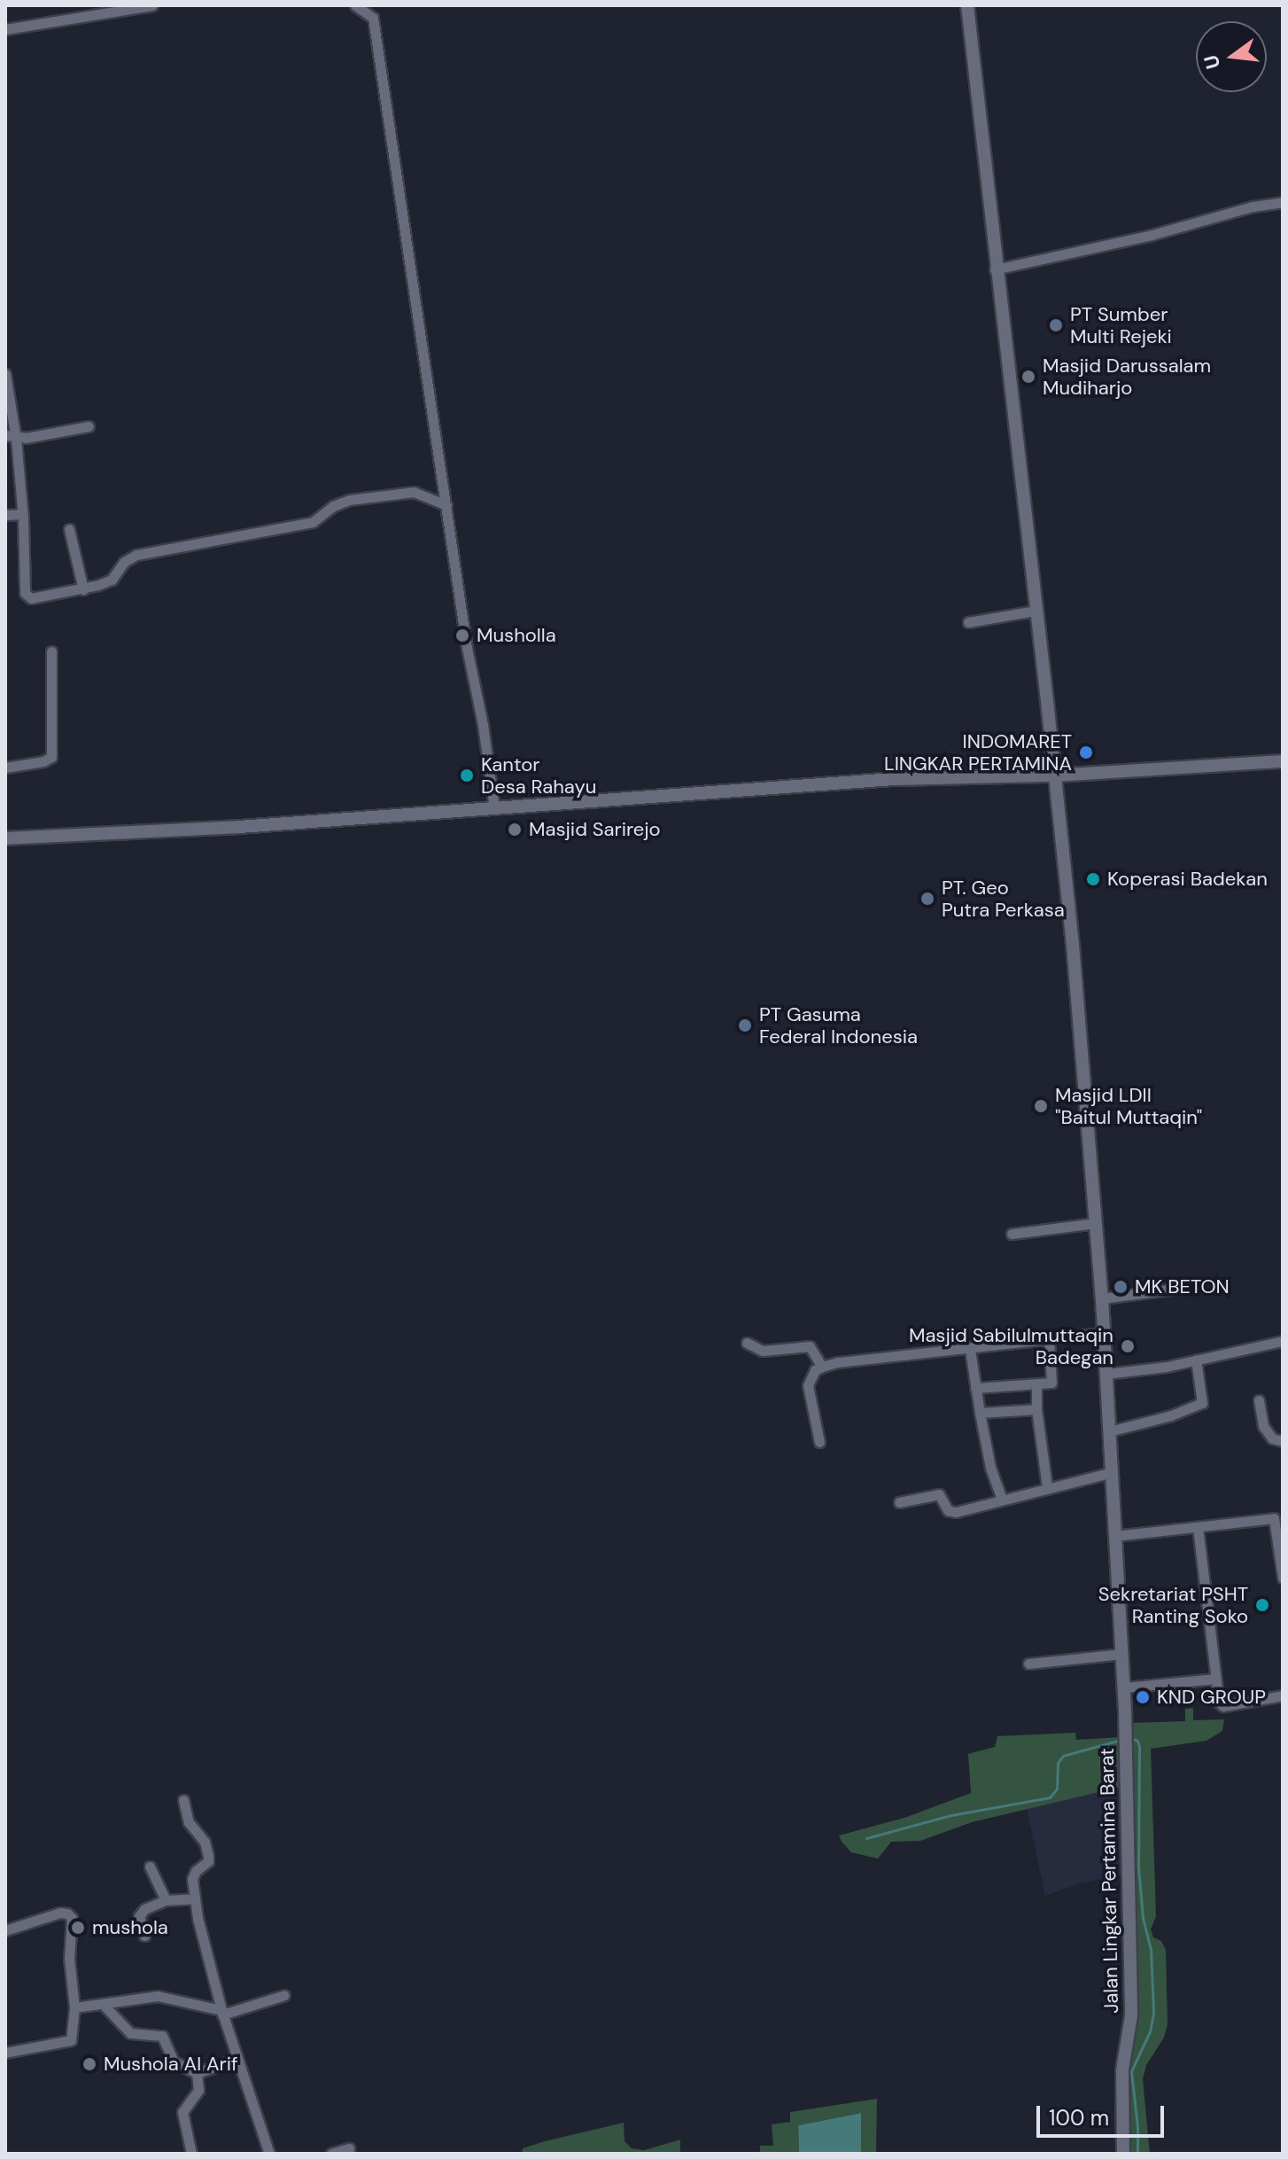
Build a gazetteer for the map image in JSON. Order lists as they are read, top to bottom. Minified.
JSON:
{"streets":{"street":["Jalan Lingkar Pertamina Barat"]},"places":["PT Sumber Multi Rejeki","Masjid Darussalam Mudiharjo","Musholla","INDOMARET LINGKAR PERTAMINA","Kantor Desa Rahayu","Masjid Sarirejo","Koperasi Badekan","PT. Geo Putra Perkasa","PT Gasuma Federal Indonesia","Masjid LDII \"Baitul Muttaqin\"","MK BETON","Masjid Sabilulmuttaqin Badegan","Sekretariat PSHT Ranting Soko","KND GROUP","mushola","Mushola Al Arif"],"scale_bar":"100 m","north":"left"}
